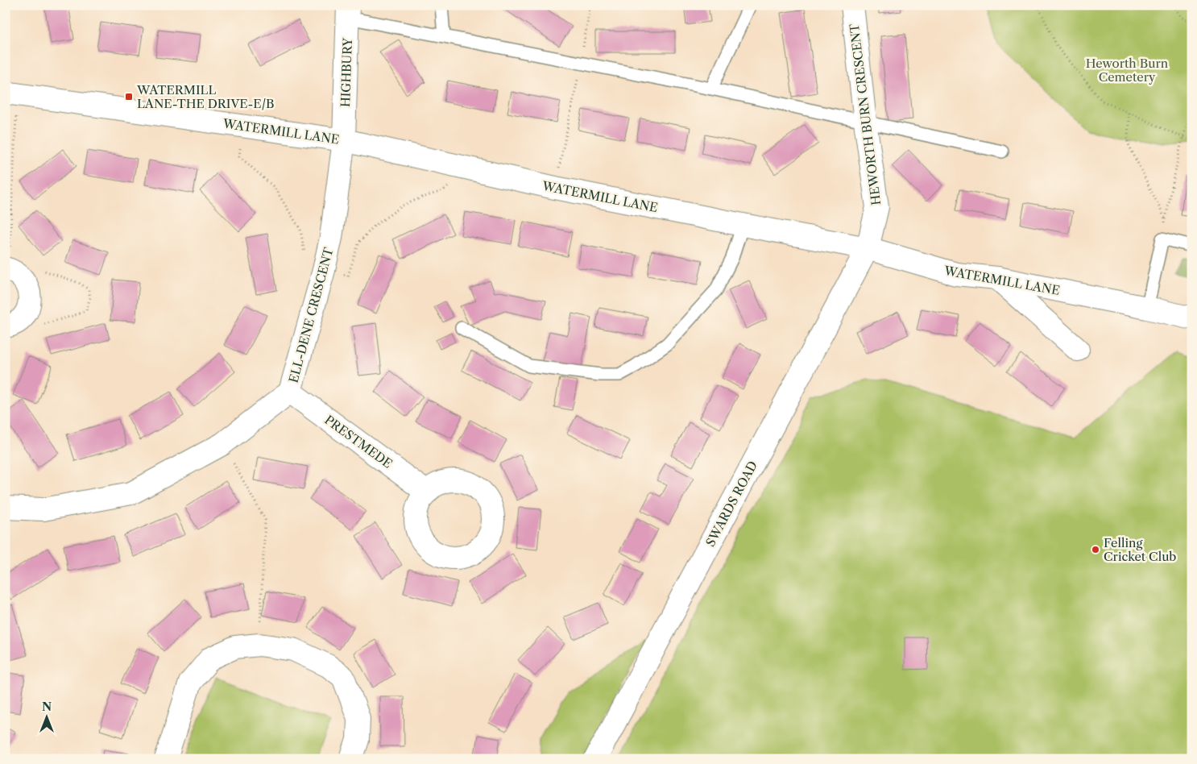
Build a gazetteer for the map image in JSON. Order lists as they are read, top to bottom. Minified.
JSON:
{"streets":{"street":["HIGHBURY","HEWORTH BURN CRESCENT","WATERMILL LANE","ELL-DENE CRESCENT","PRESTMEDE","SWARDS ROAD"]},"crossings":[["HIGHBURY","WATERMILL LANE"],["HIGHBURY","ELL-DENE CRESCENT"],["HEWORTH BURN CRESCENT","WATERMILL LANE"],["HEWORTH BURN CRESCENT","SWARDS ROAD"],["WATERMILL LANE","ELL-DENE CRESCENT"],["WATERMILL LANE","SWARDS ROAD"],["ELL-DENE CRESCENT","PRESTMEDE"]],"parks":["Heworth Burn Cemetery"],"places":{"transit":["WATERMILL LANE-THE DRIVE-E/B"],"other":["Felling Cricket Club"]},"north":"top"}
